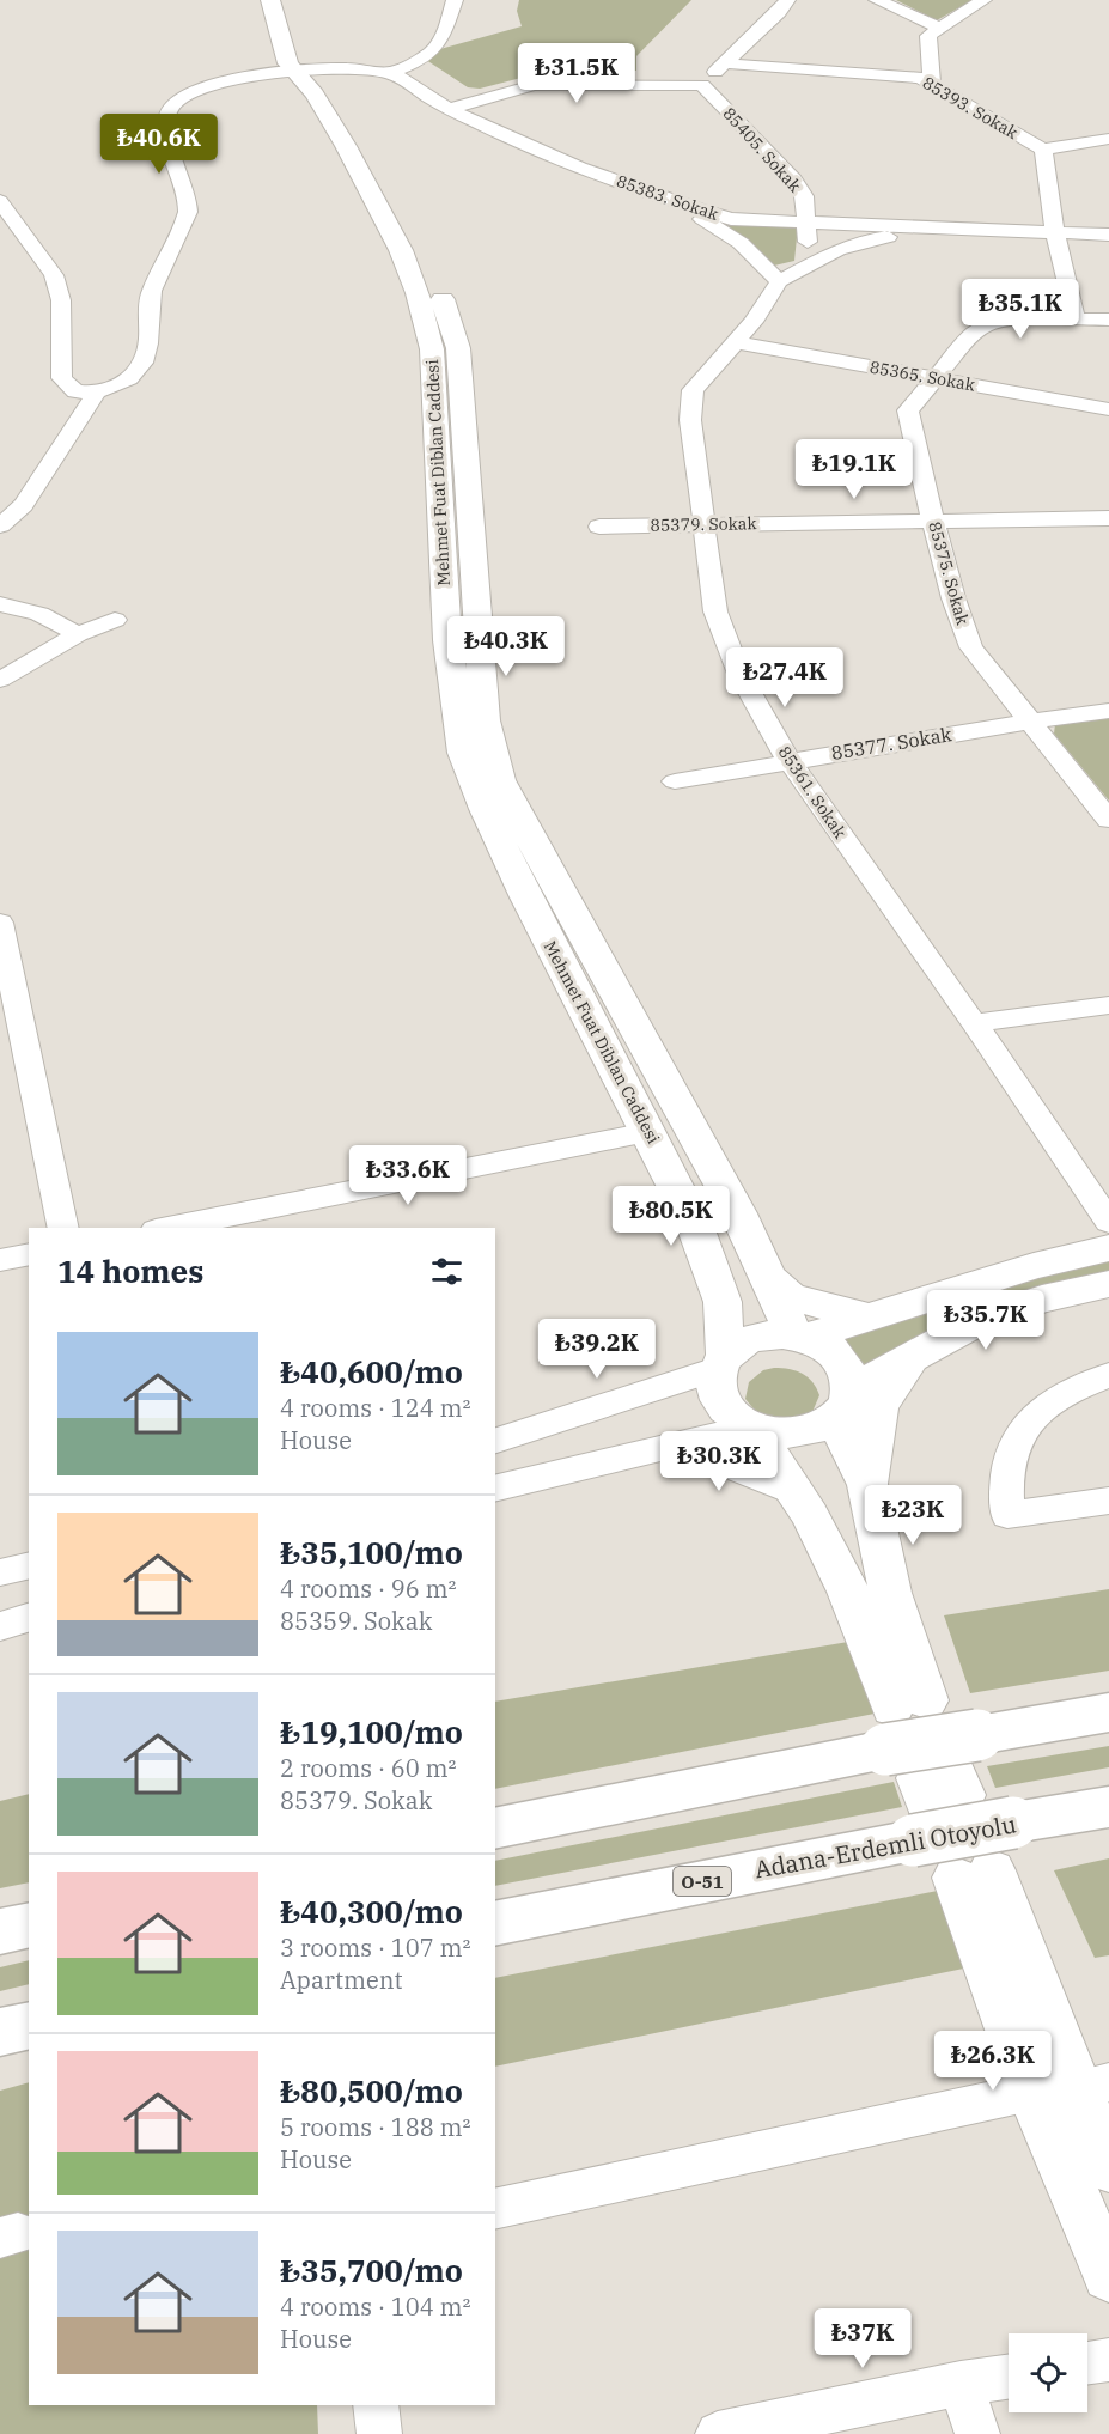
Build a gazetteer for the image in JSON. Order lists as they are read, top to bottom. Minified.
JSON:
{"streets":{"highway":["Adana-Erdemli Otoyolu","O-51"],"main road":["Mehmet Fuat Diblan Caddesi"],"street":["85393. Sokak","85405. Sokak","85383. Sokak","85365. Sokak","85379. Sokak","85375. Sokak","85377. Sokak","85361. Sokak"]},"crossings":[["85405. Sokak","85383. Sokak"],["85405. Sokak","85361. Sokak"],["85383. Sokak","Mehmet Fuat Diblan Caddesi"],["85383. Sokak","85361. Sokak"],["85365. Sokak","85375. Sokak"],["85365. Sokak","85361. Sokak"],["85379. Sokak","85375. Sokak"],["85379. Sokak","85361. Sokak"],["85375. Sokak","85377. Sokak"],["85377. Sokak","85361. Sokak"]],"page":{"price":["₺31.5K","₺40.6K","₺35.1K","₺19.1K","₺40.3K","₺27.4K","₺33.6K","₺80.5K","₺35.7K","₺39.2K","₺30.3K","₺23K","₺26.3K","₺37K"],"heading":"14 homes","list":[{"name":"₺40,600/mo","note":"4 rooms · 124 m² · House"},{"name":"₺35,100/mo","note":"4 rooms · 96 m² · 85359. Sokak"},{"name":"₺19,100/mo","note":"2 rooms · 60 m² · 85379. Sokak"},{"name":"₺40,300/mo","note":"3 rooms · 107 m² · Apartment"},{"name":"₺80,500/mo","note":"5 rooms · 188 m² · House"},{"name":"₺35,700/mo","note":"4 rooms · 104 m² · House"}]}}
